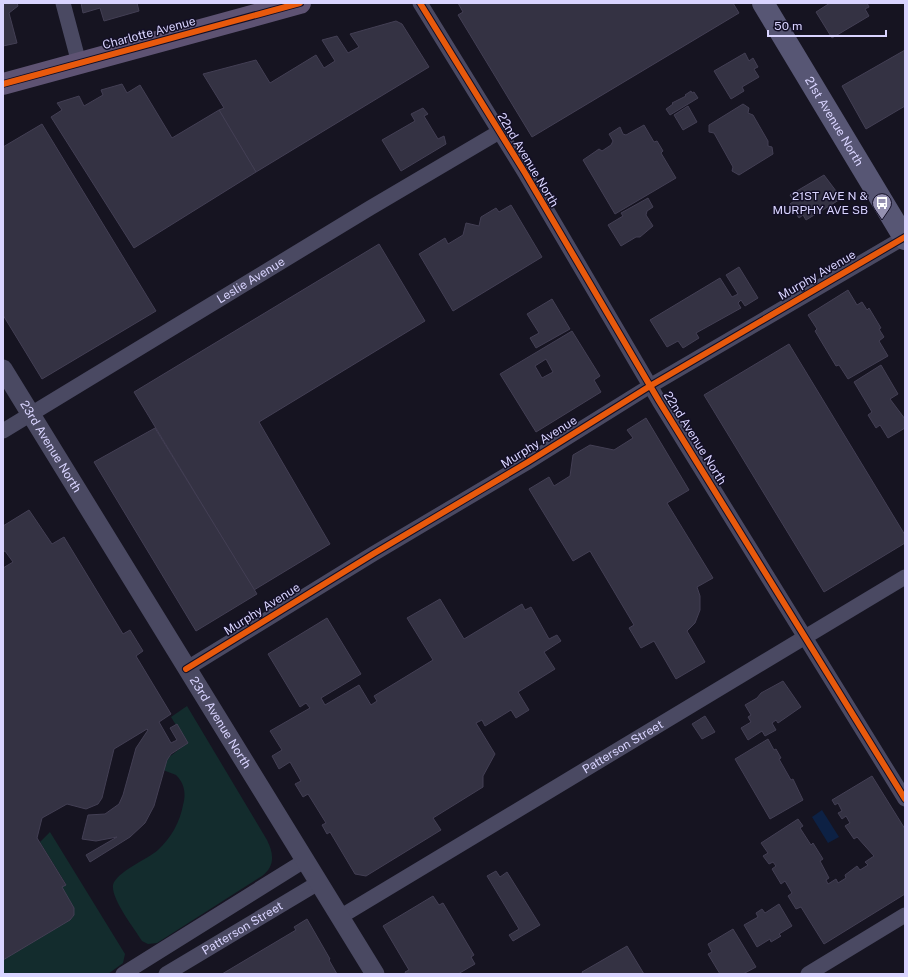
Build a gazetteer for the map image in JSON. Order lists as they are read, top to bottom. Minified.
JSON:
{"streets":{"main road":["Charlotte Avenue","21st Avenue North"],"street":["22nd Avenue North","Murphy Avenue","Leslie Avenue","23rd Avenue North","Patterson Street"]},"crossings":[["21st Avenue North","Murphy Avenue"],["22nd Avenue North","Murphy Avenue"],["22nd Avenue North","Leslie Avenue"],["22nd Avenue North","Patterson Street"],["Murphy Avenue","23rd Avenue North"],["Leslie Avenue","23rd Avenue North"],["23rd Avenue North","Patterson Street"]],"places":{"bus stop":["21ST AVE N & MURPHY AVE SB"]},"scale_bar":"50 m"}
